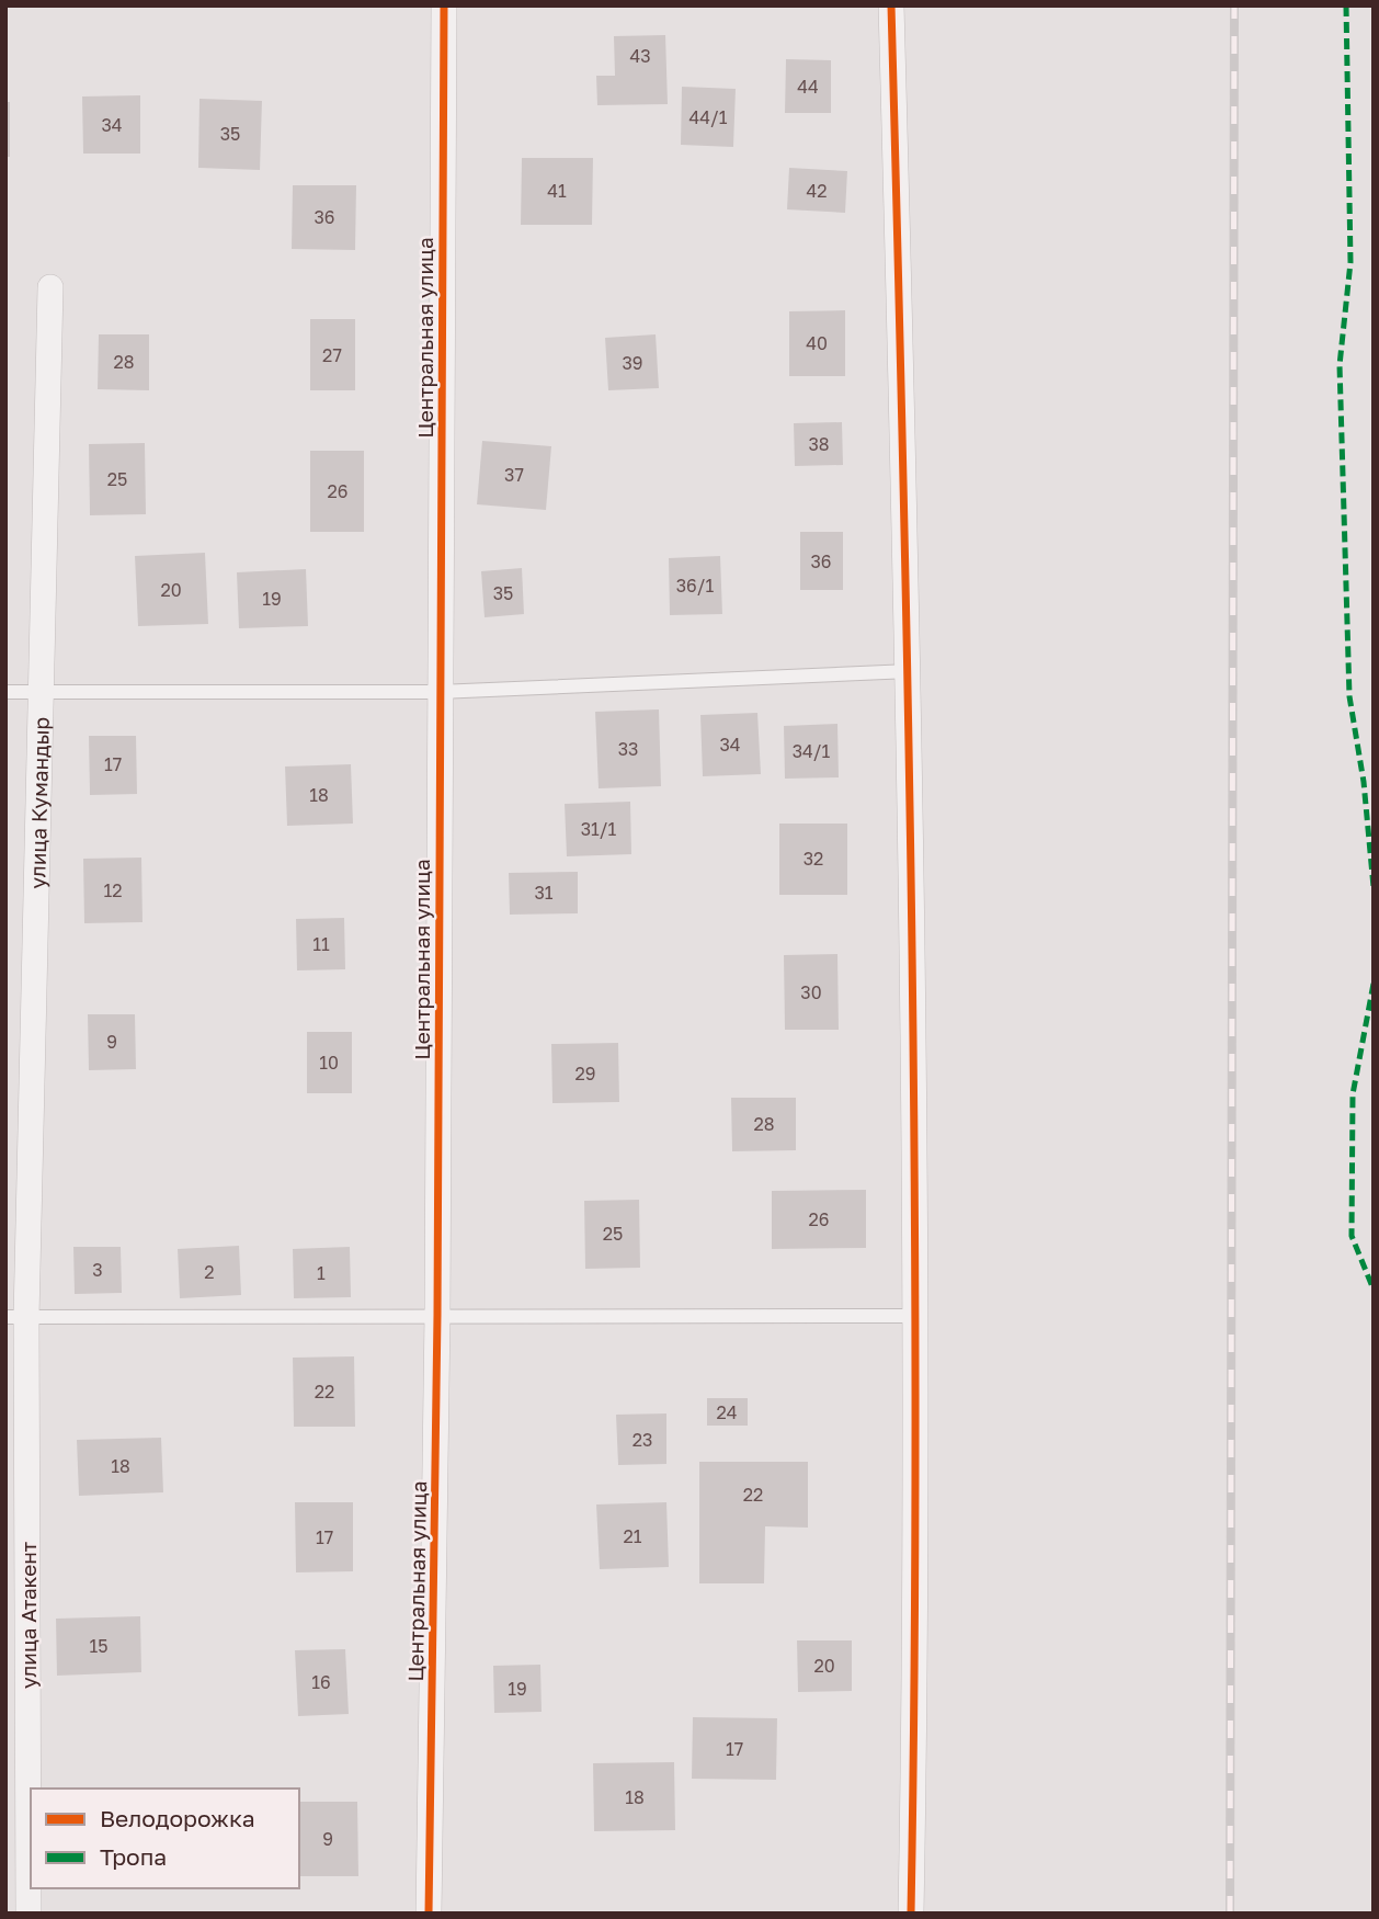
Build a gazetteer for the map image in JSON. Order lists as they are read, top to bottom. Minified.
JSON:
{"streets":{"street":["Центральная улица","улица Кумандыр","улица Атакент"]},"crossings":[["улица Кумандыр","улица Атакент"]],"house_numbers":["43","44","44/1","34","35","41","42","36","40","27","28","39","38","37","25","26","36","36/1","20","35","19","34","33","34/1","17","18","31/1","32","12","31","11","30","9","10","29","28","26","25","3","2","1","22","24","23","18","22","21","17","15","20","16","19","17","18","9"],"legend":["Велодорожка","Тропа"]}
